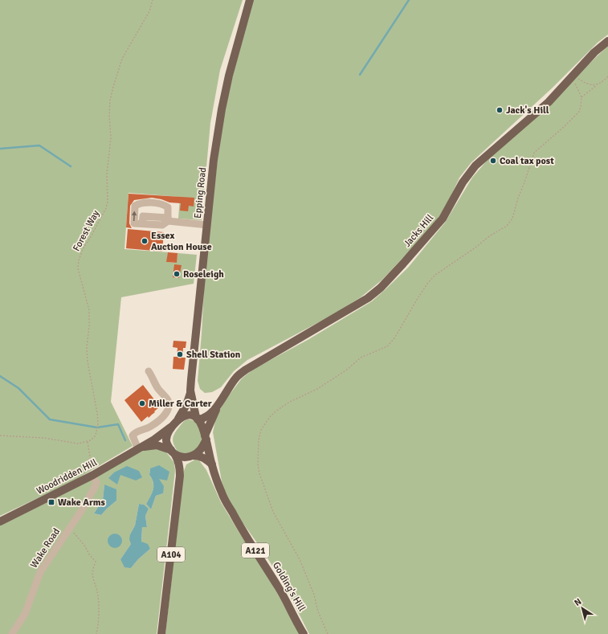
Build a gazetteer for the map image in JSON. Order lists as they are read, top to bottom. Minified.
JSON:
{"streets":{"main road":["Epping Road","Jacks Hill","Woodridden Hill","A121","A104","Golding's Hill"],"street":["Wake Road"],"path":["Forest Way"]},"crossings":[["Epping Road","Woodridden Hill"],["Epping Road","A104"],["Epping Road","Golding's Hill"],["Woodridden Hill","Wake Road"],["Woodridden Hill","A104"],["Woodridden Hill","Golding's Hill"],["A104","Golding's Hill"]],"places":{"other":["Jack's Hill","Coal tax post","Essex Auction House","Roseleigh","Shell Station","Miller & Carter"],"transit":["Wake Arms"]},"north":"top left"}
